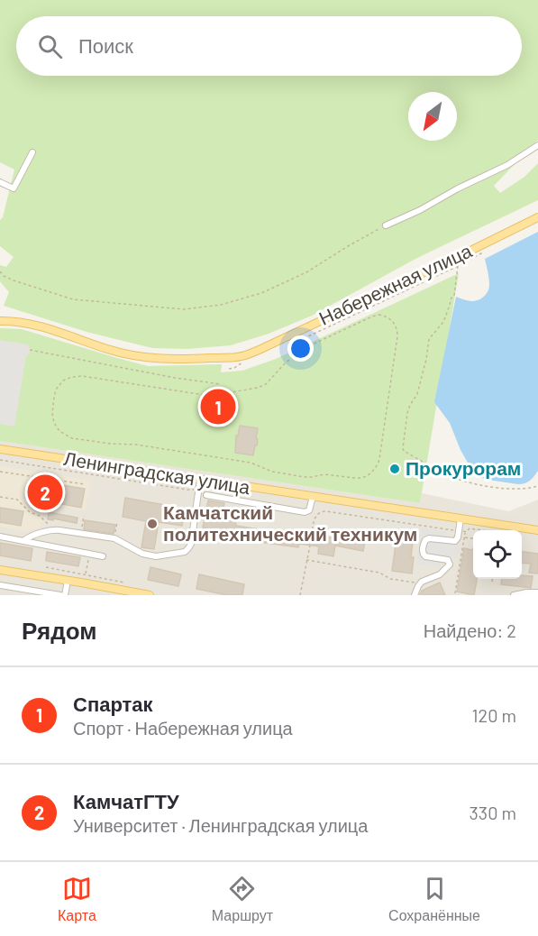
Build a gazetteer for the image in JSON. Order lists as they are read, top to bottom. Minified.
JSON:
{"streets":{"main road":["Набережная улица","Ленинградская улица"]},"places":["Прокурорам","Камчатский политехнический техникум"],"north":"bottom left","page":{"search":"Поиск","pins":["1","2"],"heading":["Рядом","Найдено: 2"],"list":[{"mark":"1","name":"Спартак","note":"Спорт · Набережная улица","value":"120 m"},{"mark":"2","name":"КамчатГТУ","note":"Университет · Ленинградская улица","value":"330 m"}],"nav":["Карта","Маршрут","Сохранённые"]}}
